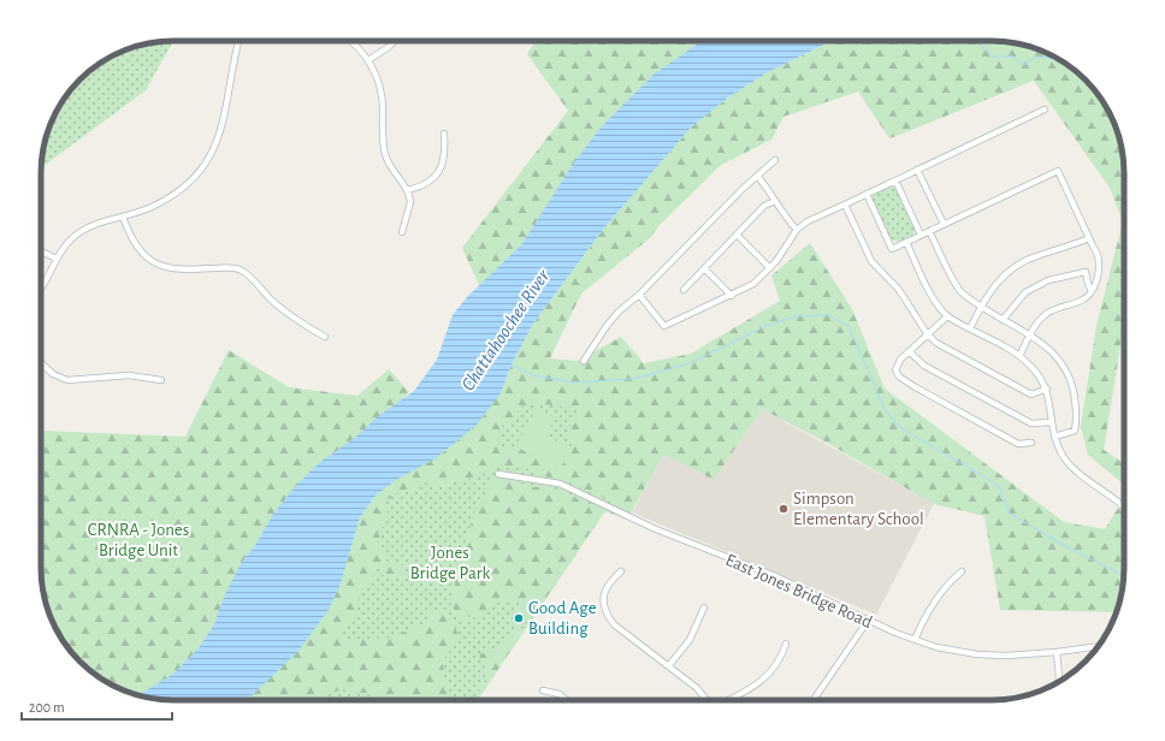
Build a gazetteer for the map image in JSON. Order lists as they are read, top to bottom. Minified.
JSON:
{"streets":{"street":["East Jones Bridge Road"]},"water":["Chattahoochee River"],"parks":["CRNRA - Jones Bridge Unit","Jones Bridge Park"],"places":["Simpson Elementary School","Good Age Building"],"scale_bar":"200 m"}
